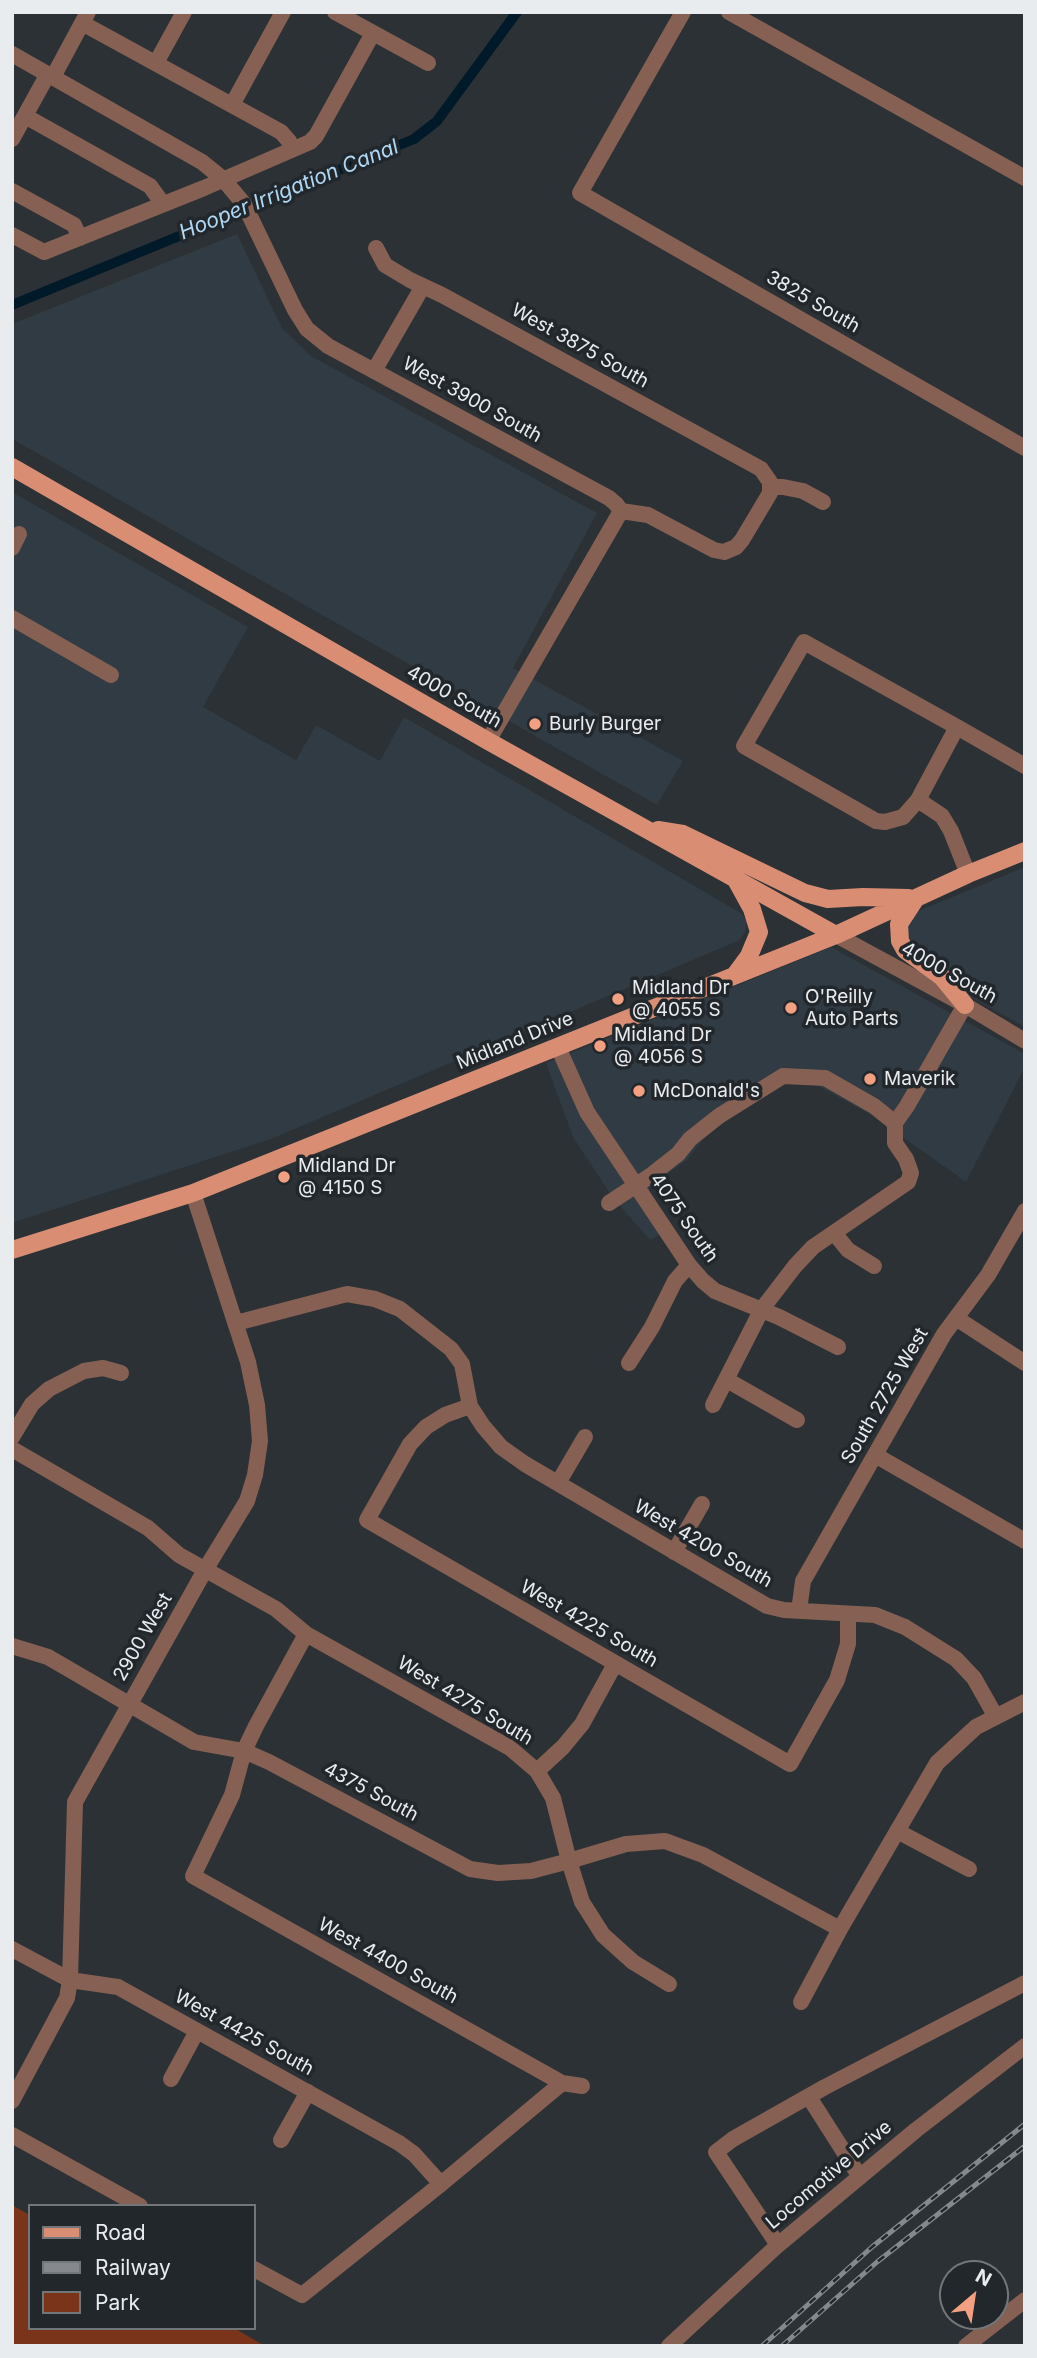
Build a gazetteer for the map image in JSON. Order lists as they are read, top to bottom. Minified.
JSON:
{"streets":{"main road":["4000 South","Midland Drive"],"street":["3825 South","West 3875 South","West 3900 South","4075 South","South 2725 West","West 4200 South","West 4225 South","2900 West","West 4275 South","4375 South","West 4400 South","West 4425 South","Locomotive Drive"]},"crossings":[["West 3875 South","West 3900 South"],["4000 South","Midland Drive"],["Midland Drive","4075 South"],["Midland Drive","2900 West"],["South 2725 West","West 4200 South"],["West 4200 South","West 4225 South"],["West 4200 South","2900 West"],["2900 West","West 4275 South"],["2900 West","4375 South"],["2900 West","West 4425 South"],["West 4275 South","4375 South"],["4375 South","West 4400 South"]],"water":["Hooper Irrigation Canal"],"places":["Burly Burger","Midland Dr @ 4055 S","O'Reilly Auto Parts","Midland Dr @ 4056 S","Maverik","McDonald's","Midland Dr @ 4150 S"],"legend":["Road","Railway","Park"],"north":"top right"}
